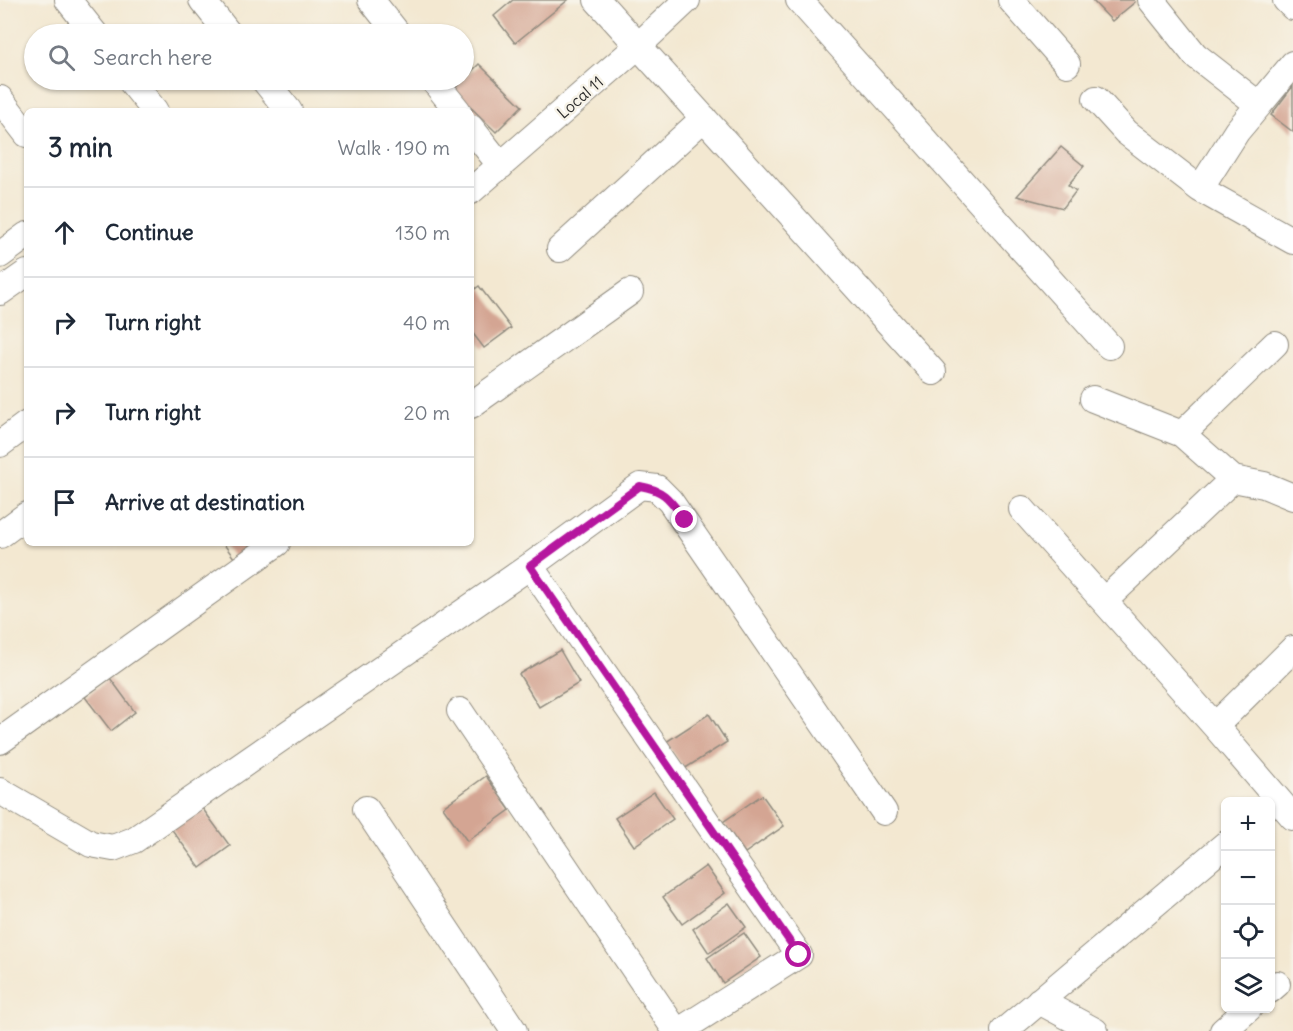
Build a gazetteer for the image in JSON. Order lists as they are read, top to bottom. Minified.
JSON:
{"streets":{"street":["Local 11"]},"page":{"search":"Search here","heading":["3 min","Walk · 190 m"],"list":[["Continue","130 m"],["Turn right","40 m"],["Turn right","20 m"],"Arrive at destination"],"map_buttons":["+","−"]}}
